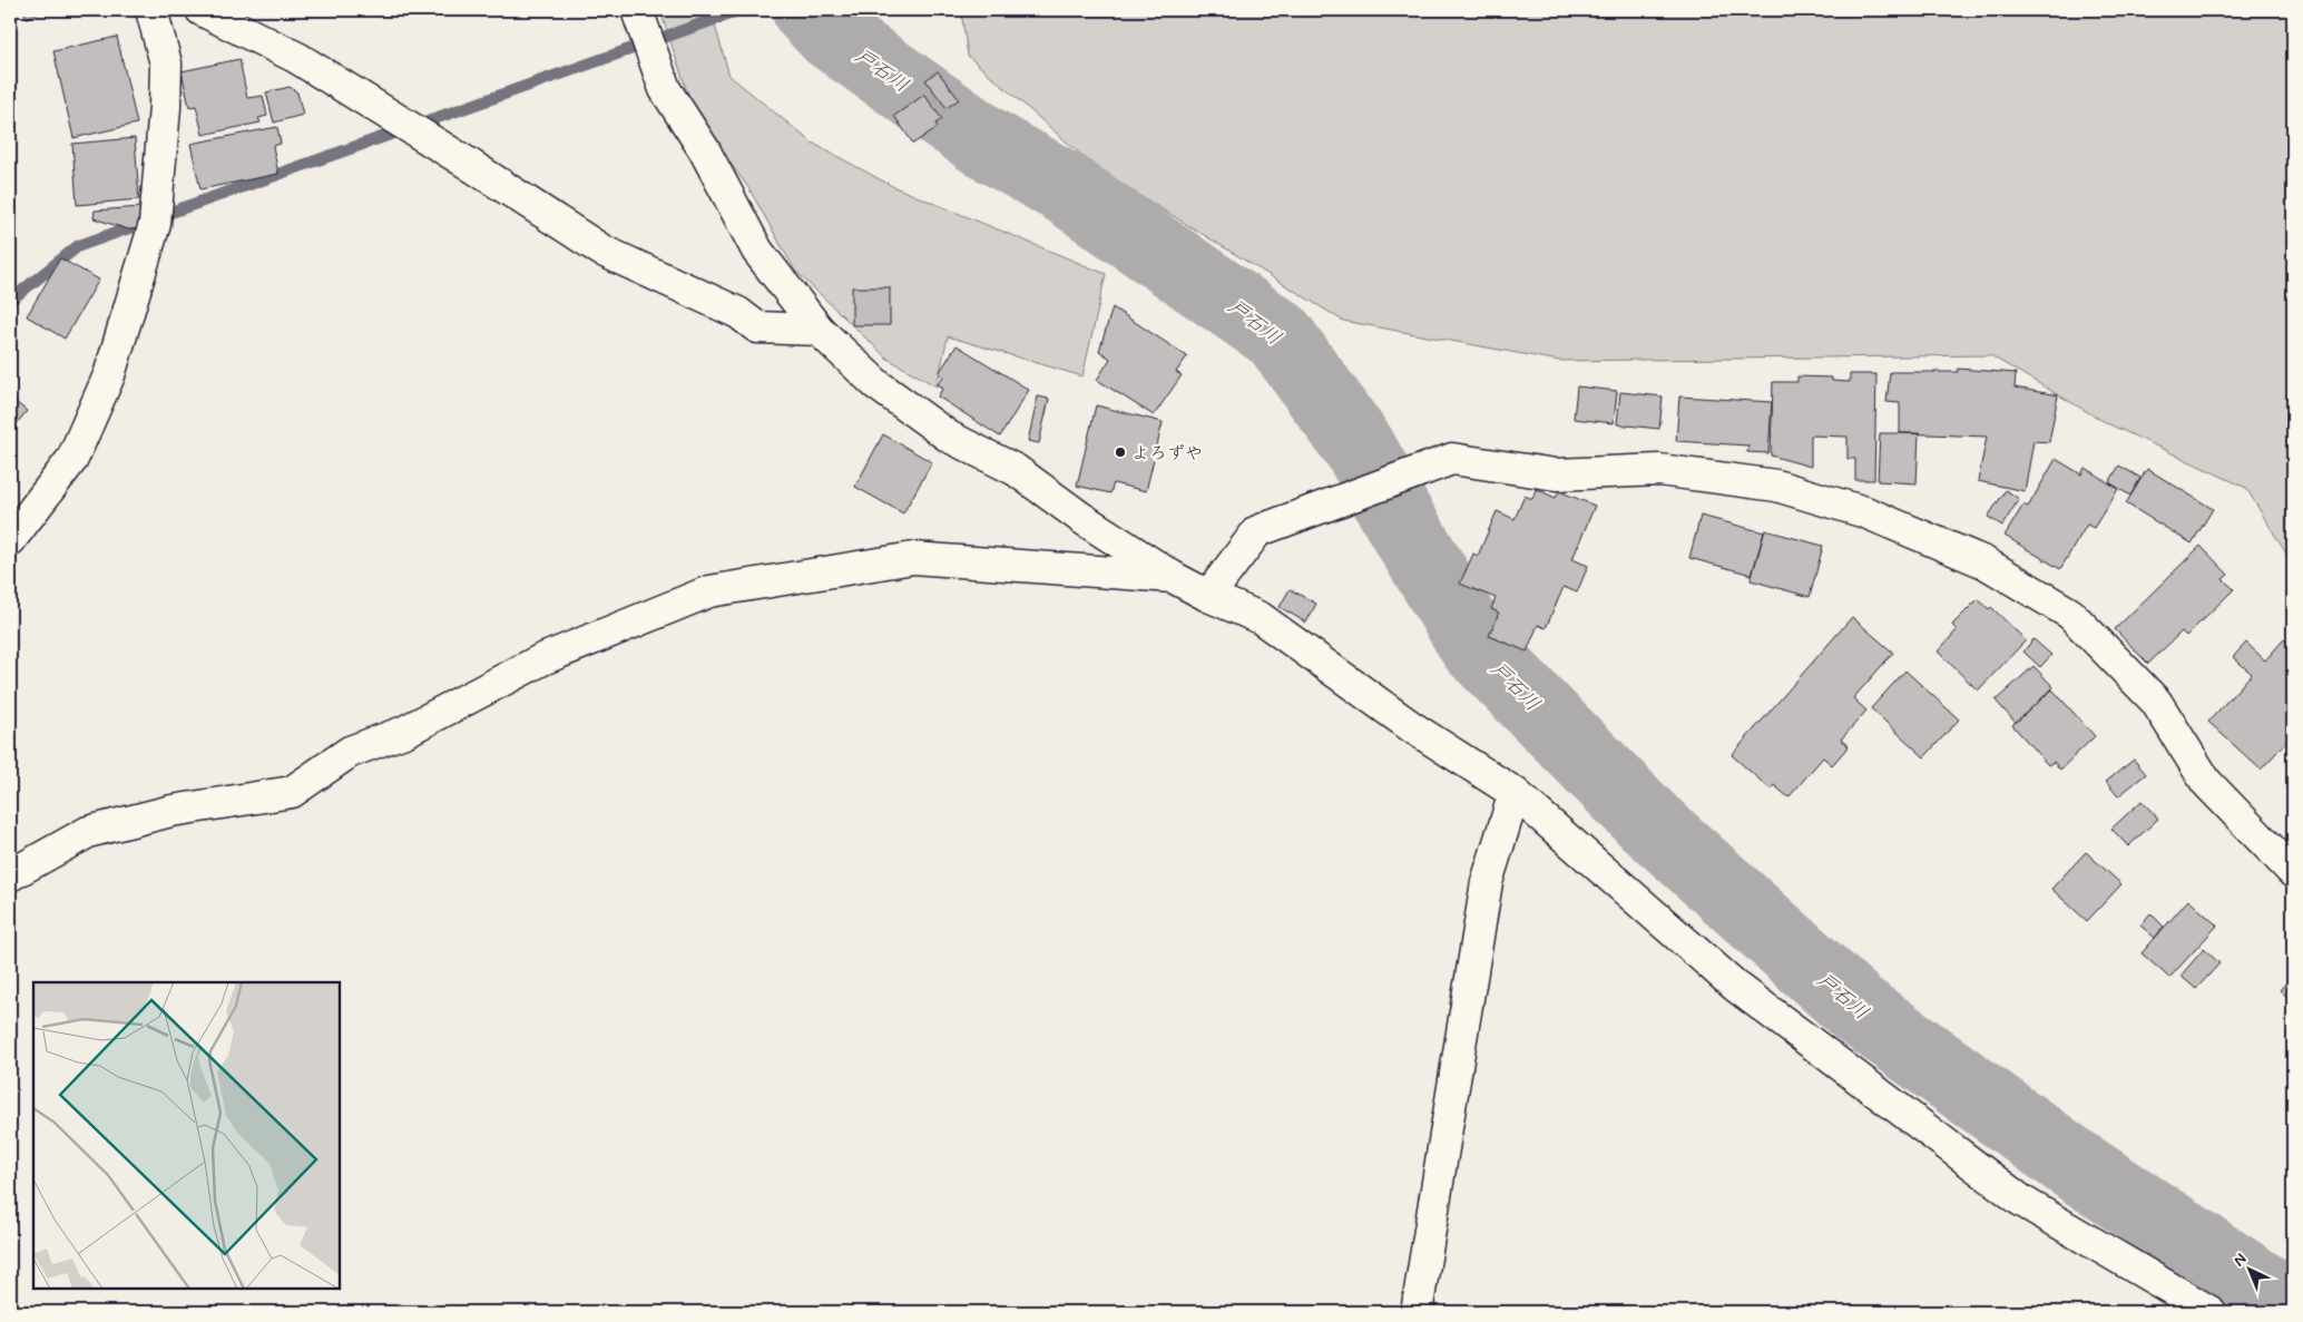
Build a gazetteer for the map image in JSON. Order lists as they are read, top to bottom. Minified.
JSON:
{"water":["戸石川"],"places":["よろずや"],"north":"top left"}
